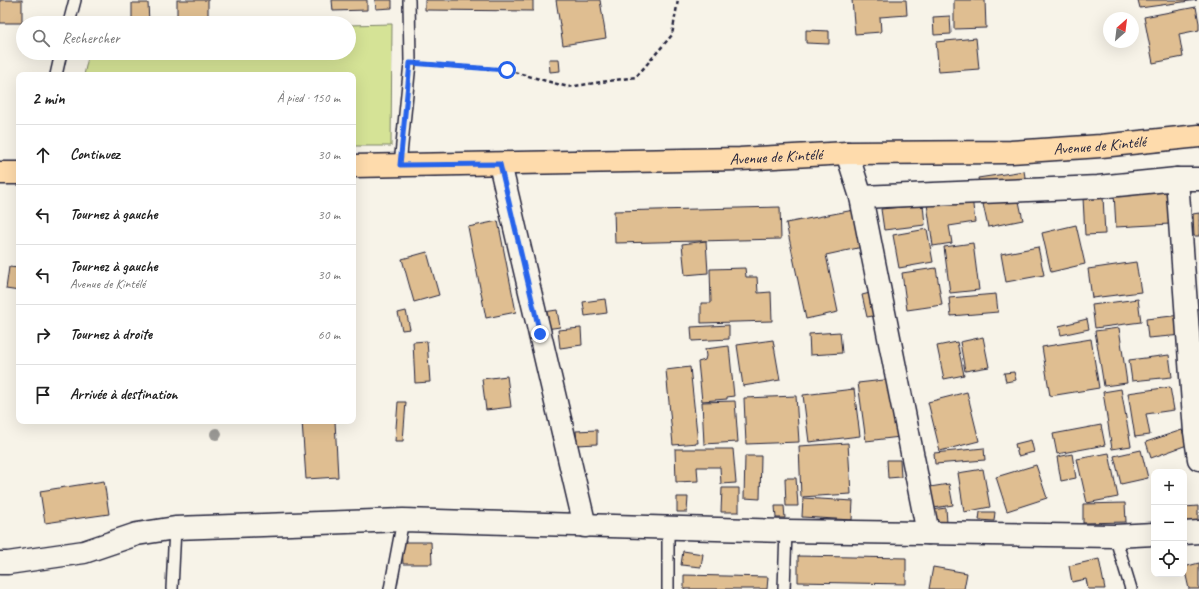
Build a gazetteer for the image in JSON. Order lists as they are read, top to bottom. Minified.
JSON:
{"streets":{"main road":["Avenue de Kintélé"]},"north":"top right","page":{"search":"Rechercher","heading":["2 min","À pied · 150 m"],"list":[["Continuez","30 m"],["Tournez à gauche","30 m"],["Tournez à gauche","Avenue de Kintélé","30 m"],["Tournez à droite","60 m"],"Arrivée à destination"],"map_buttons":["+","−"]}}
